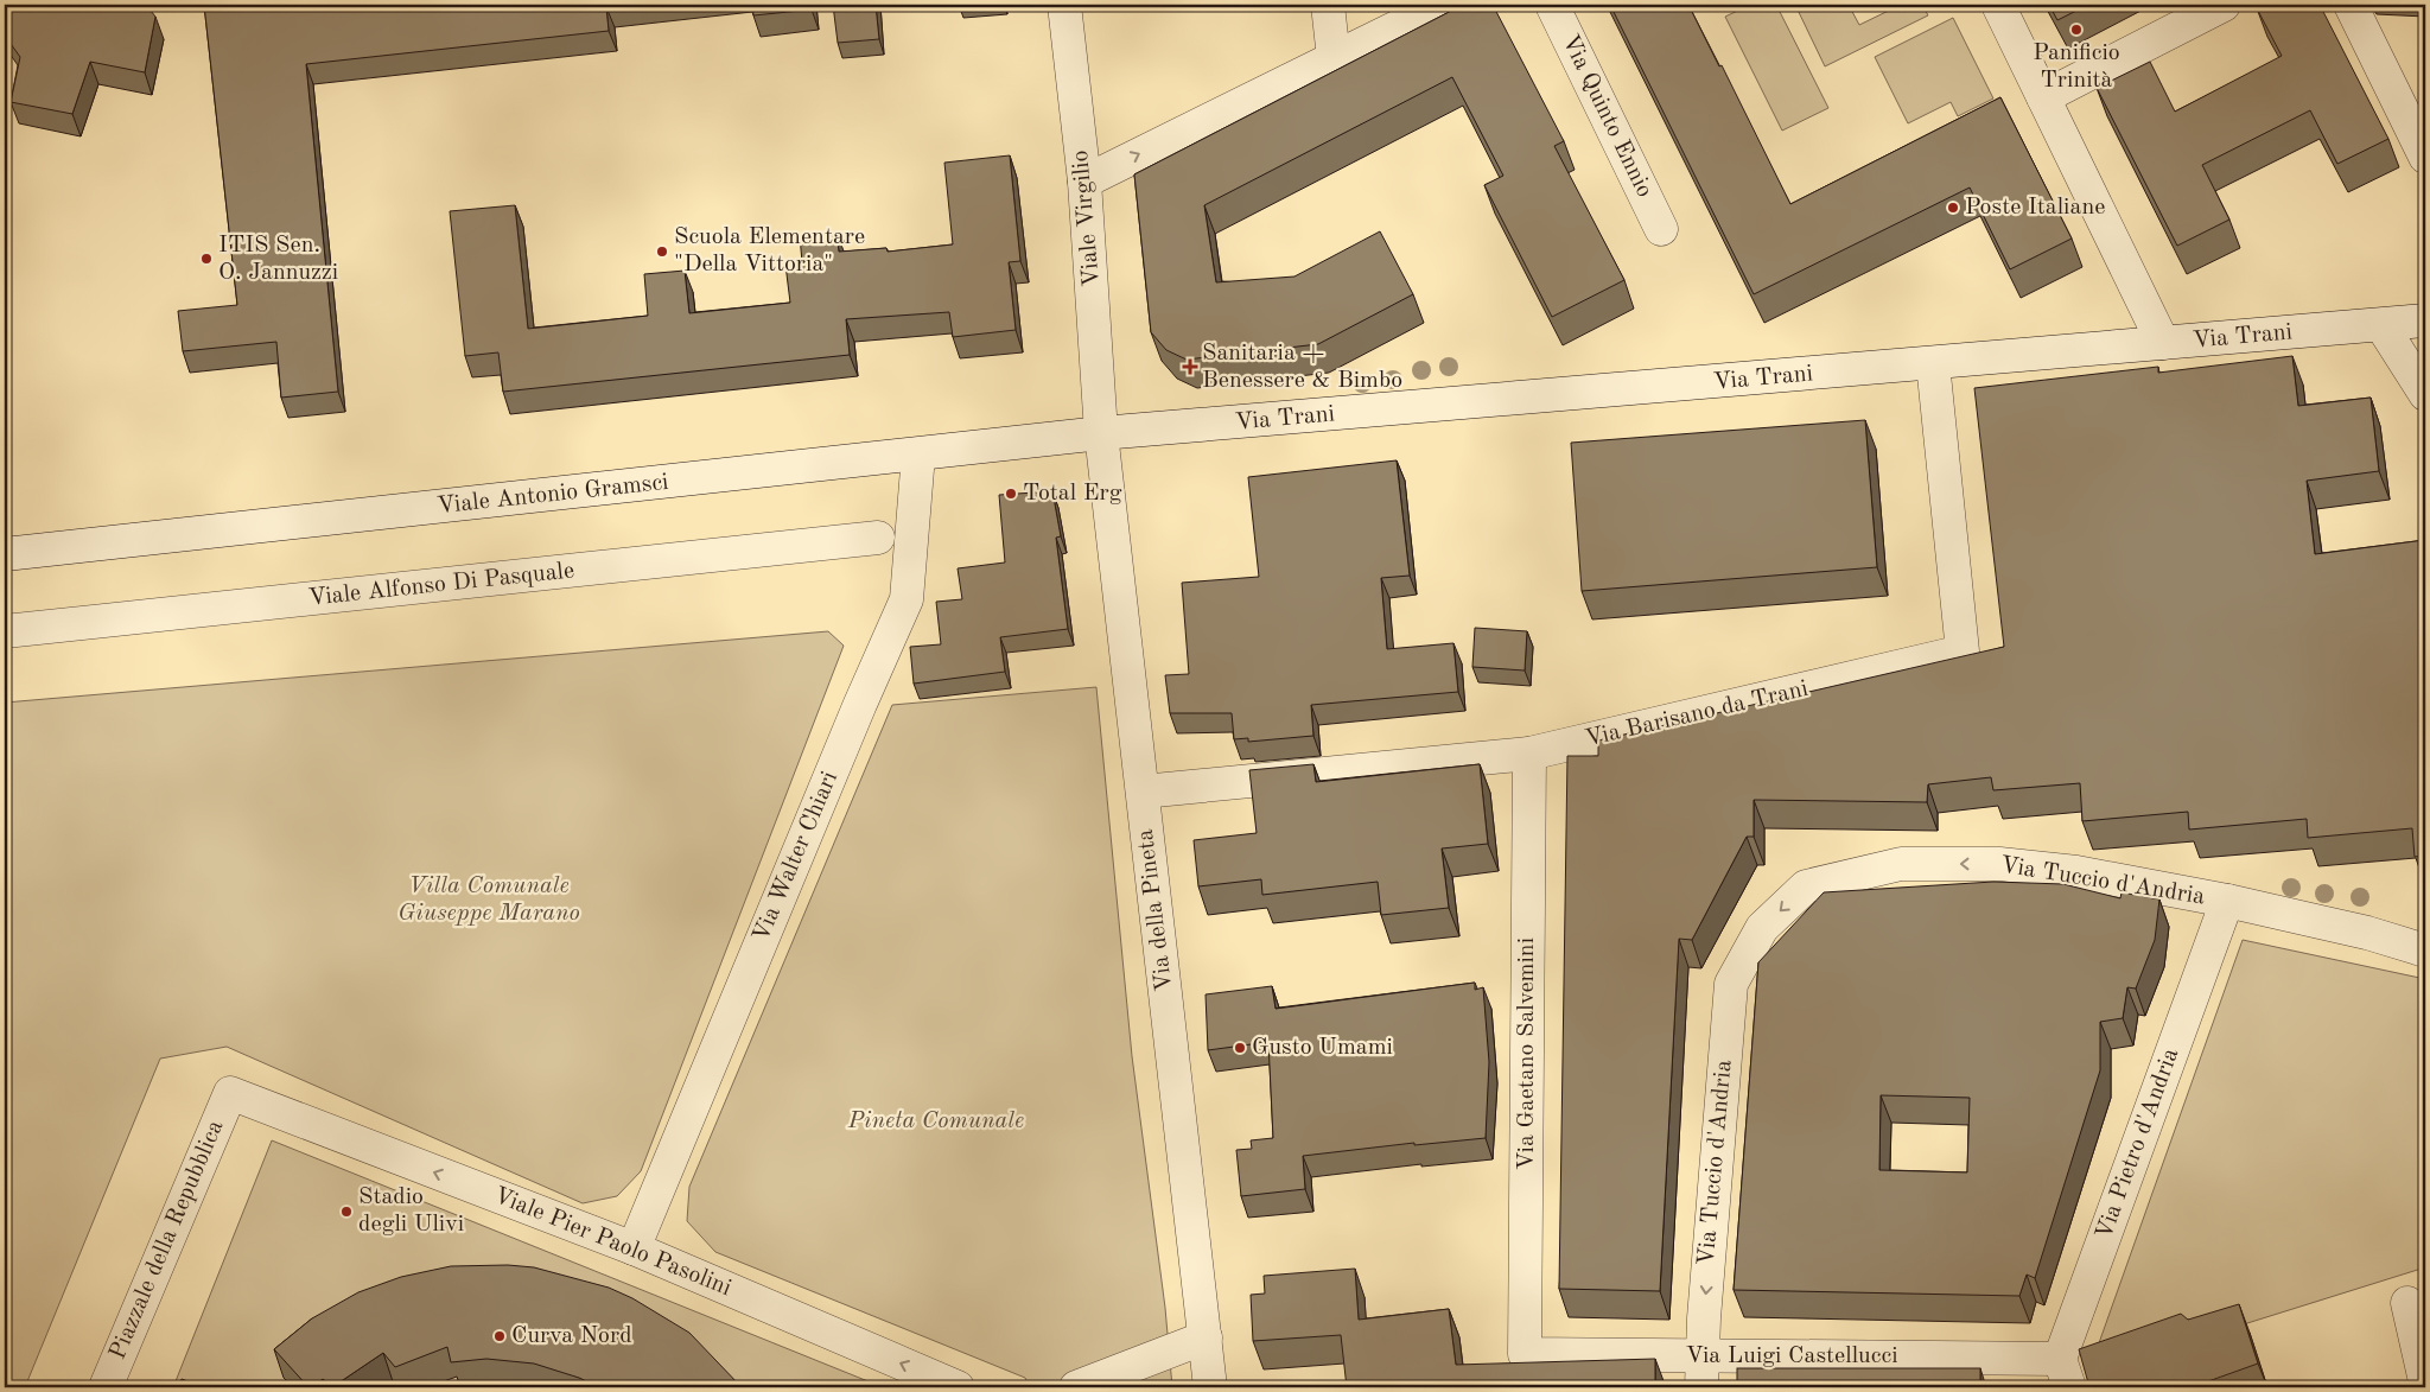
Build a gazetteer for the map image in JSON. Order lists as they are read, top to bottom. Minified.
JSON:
{"streets":{"street":["Via Quinto Ennio","Viale Virgilio","Via Trani","Viale Antonio Gramsci","Viale Alfonso Di Pasquale","Via Barisano da Trani","Via Walter Chiari","Via Tuccio d'Andria","Via della Pineta","Via Gaetano Salvemini","Via Pietro d'Andria","Piazzale della Repubblica","Viale Pier Paolo Pasolini","Via Luigi Castellucci"]},"crossings":[["Viale Virgilio","Via Trani"],["Viale Virgilio","Viale Antonio Gramsci"],["Viale Virgilio","Via della Pineta"],["Via Trani","Viale Antonio Gramsci"],["Via Trani","Via Barisano da Trani"],["Via Trani","Via della Pineta"],["Viale Antonio Gramsci","Via Walter Chiari"],["Viale Antonio Gramsci","Via della Pineta"],["Via Barisano da Trani","Via della Pineta"],["Via Barisano da Trani","Via Gaetano Salvemini"],["Via Walter Chiari","Viale Pier Paolo Pasolini"],["Via Tuccio d'Andria","Via Pietro d'Andria"],["Via Tuccio d'Andria","Via Luigi Castellucci"],["Via Gaetano Salvemini","Via Luigi Castellucci"],["Via Pietro d'Andria","Via Luigi Castellucci"],["Piazzale della Repubblica","Viale Pier Paolo Pasolini"]],"one_way":["Viale Pier Paolo Pasolini"],"parks":["Villa Comunale Giuseppe Marano","Pineta Comunale"],"places":{"other":["Panificio Trinità","Poste Italiane","Scuola Elementare \"Della Vittoria\"","ITIS Sen. O. Jannuzzi","Total Erg","Gusto Umami","Stadio degli Ulivi","Curva Nord"],"health":["Sanitaria + Benessere & Bimbo"]}}
